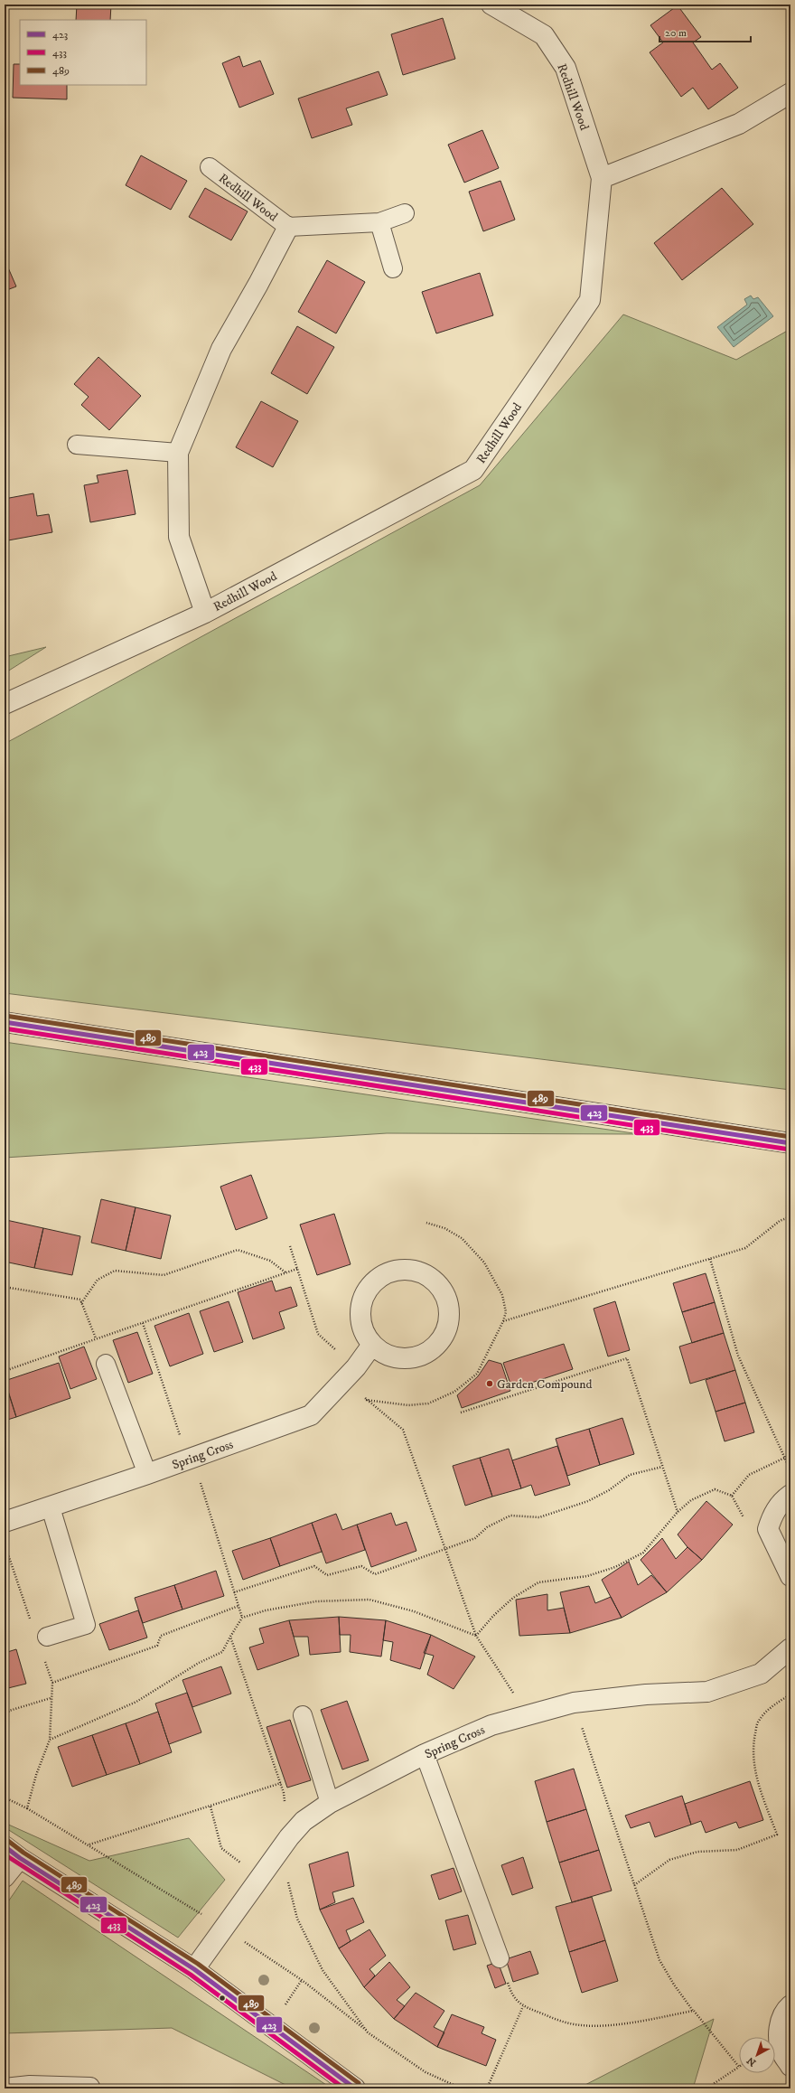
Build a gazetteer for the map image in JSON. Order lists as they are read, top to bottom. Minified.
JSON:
{"streets":{"street":["Redhill Wood","Spring Cross"]},"places":["Garden Compound"],"lines":["transit line 489","transit line 423","transit line 433"],"legend":["423","433","489"],"scale_bar":"20 m","north":"bottom left"}
